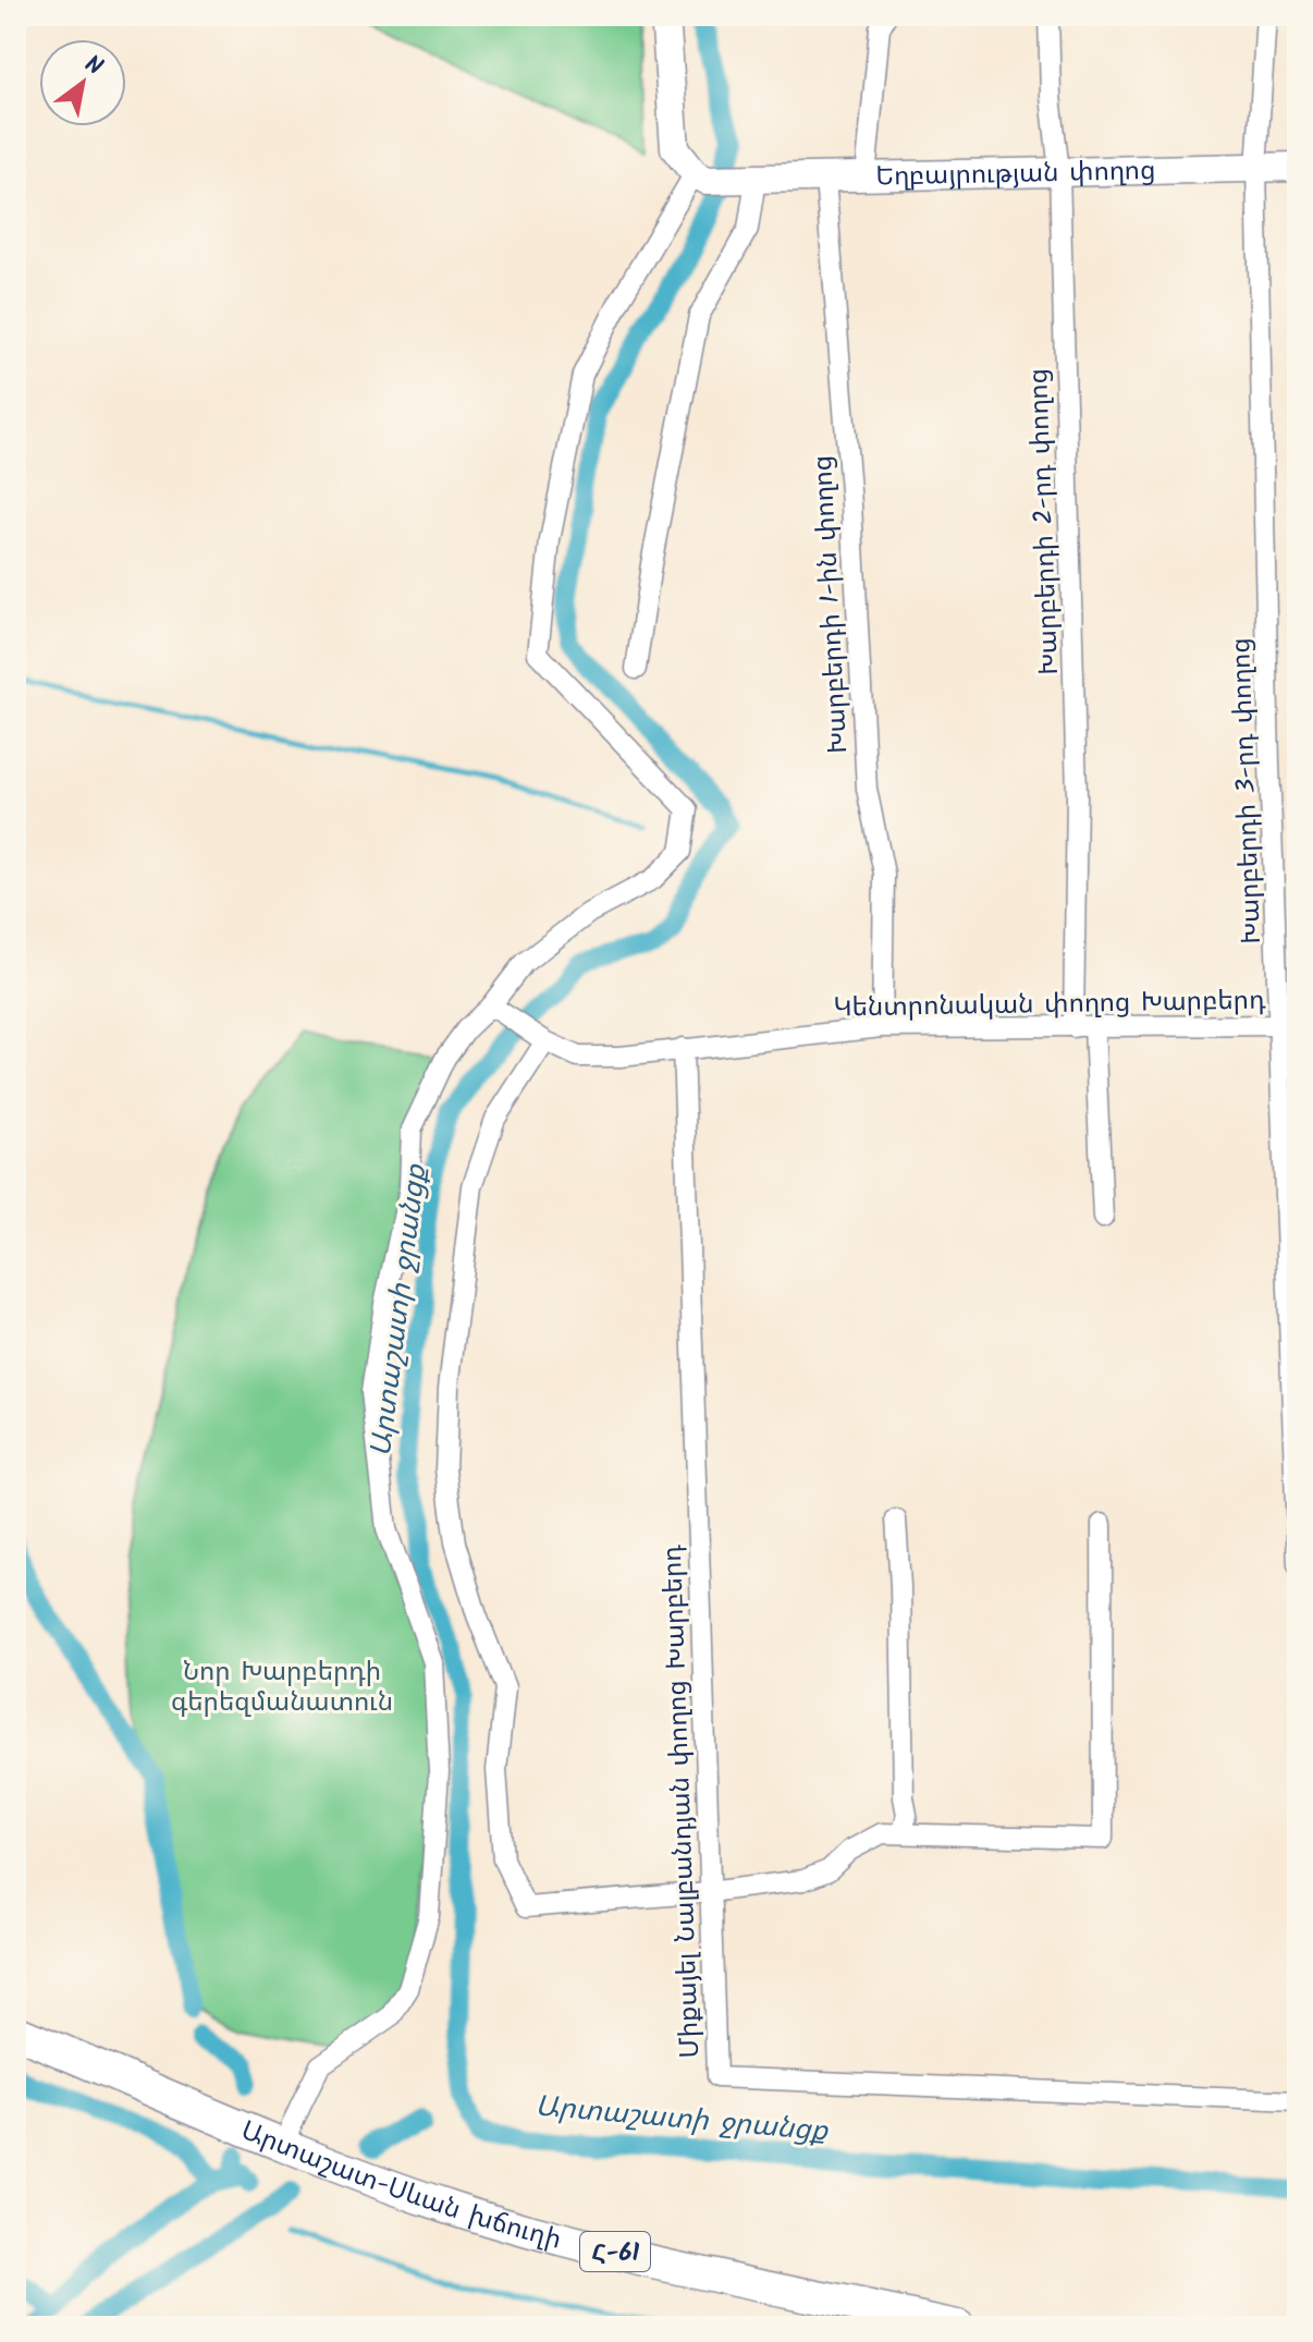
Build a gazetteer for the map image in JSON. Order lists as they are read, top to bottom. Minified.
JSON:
{"streets":{"main road":["Արտաշատ-Սևան խճուղի","Հ-61"],"street":["Եղբայրության փողոց","Խարբերդի 2-րդ փողոց","Խարբերդի 1-ին փողոց","Խարբերդի 3-րդ փողոց","Կենտրոնական փողոց Խարբերդ","Միքայել Նալբանդյան փողոց Խարբերդ"]},"crossings":[["Եղբայրության փողոց","Խարբերդի 2-րդ փողոց"],["Եղբայրության փողոց","Խարբերդի 1-ին փողոց"],["Եղբայրության փողոց","Խարբերդի 3-րդ փողոց"],["Խարբերդի 2-րդ փողոց","Կենտրոնական փողոց Խարբերդ"],["Խարբերդի 1-ին փողոց","Կենտրոնական փողոց Խարբերդ"],["Խարբերդի 3-րդ փողոց","Կենտրոնական փողոց Խարբերդ"],["Կենտրոնական փողոց Խարբերդ","Միքայել Նալբանդյան փողոց Խարբերդ"]],"water":["Արտաշատի ջրանցք"],"parks":["Նոր Խարբերդի գերեզմանատուն"],"north":"top right"}
